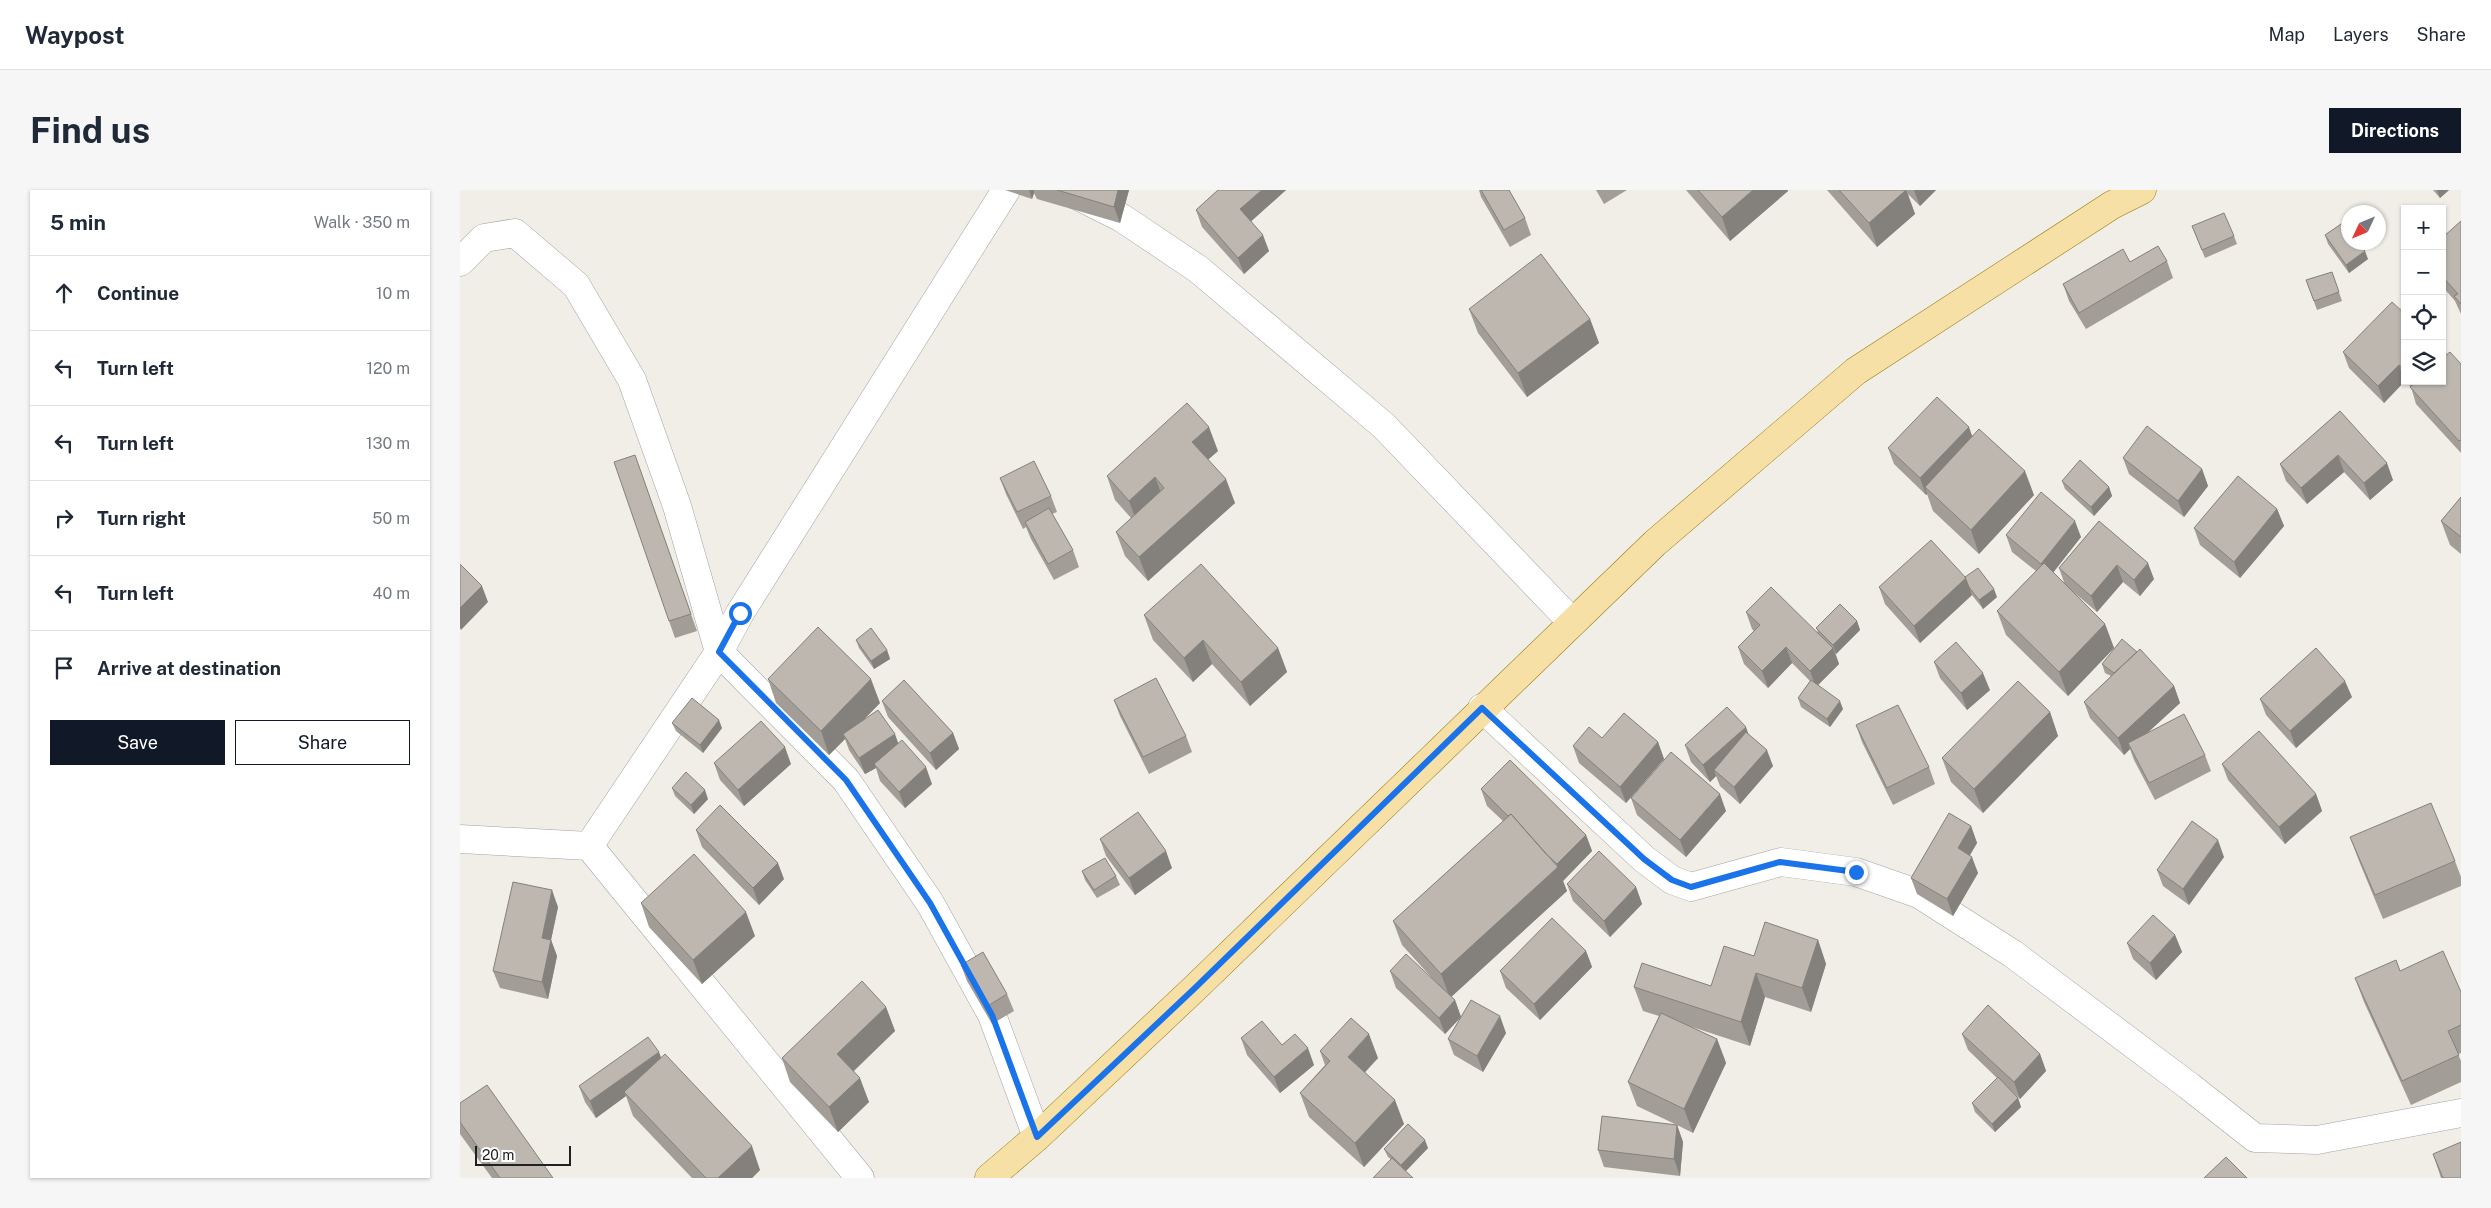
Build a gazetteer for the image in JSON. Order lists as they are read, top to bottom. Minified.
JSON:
{"scale_bar":"20 m","north":"bottom left","page":{"header":"Waypost","nav":["Map","Layers","Share"],"buttons":["Directions",["Save","Share"]],"title":"Find us","heading":["5 min","Walk · 350 m"],"map_buttons":["+","−"],"list":[["Continue","10 m"],["Turn left","120 m"],["Turn left","130 m"],["Turn right","50 m"],["Turn left","40 m"],"Arrive at destination"],"scale":"20 m"}}
